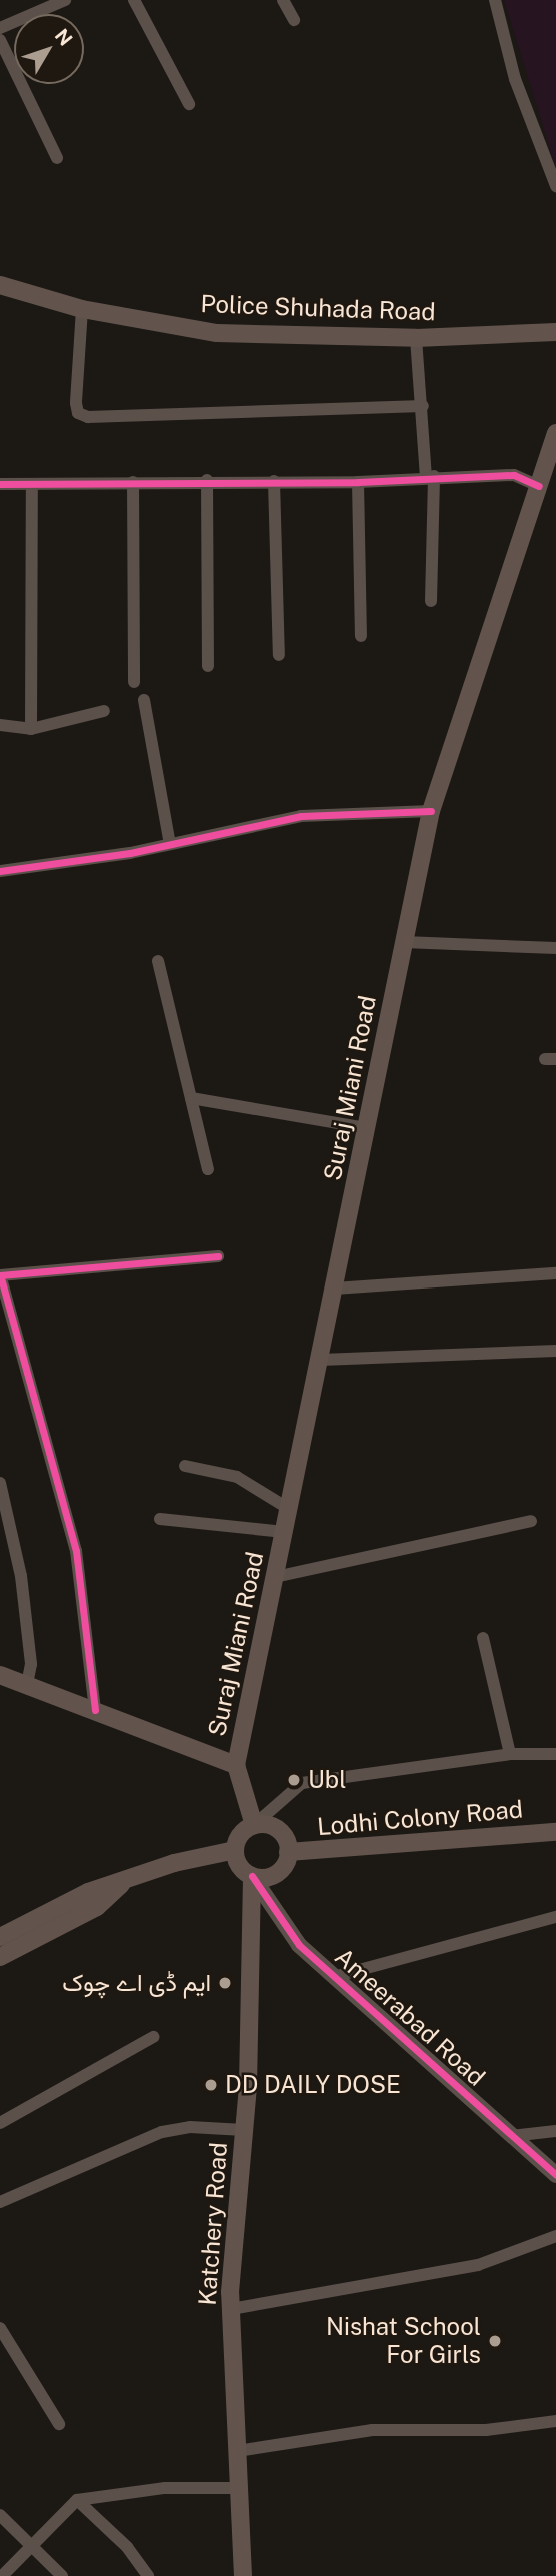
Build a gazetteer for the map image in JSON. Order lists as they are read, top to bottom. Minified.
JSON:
{"streets":{"main road":["Police Shuhada Road","Suraj Miani Road","Lodhi Colony Road","Katchery Road"],"street":["Ameerabad Road"]},"crossings":[["Lodhi Colony Road","Ameerabad Road"],["Lodhi Colony Road","Katchery Road"],["Ameerabad Road","Katchery Road"]],"places":["Ubl","ایم ڈی اے چوک","DD DAILY DOSE","Nishat School For Girls"],"north":"top right"}
